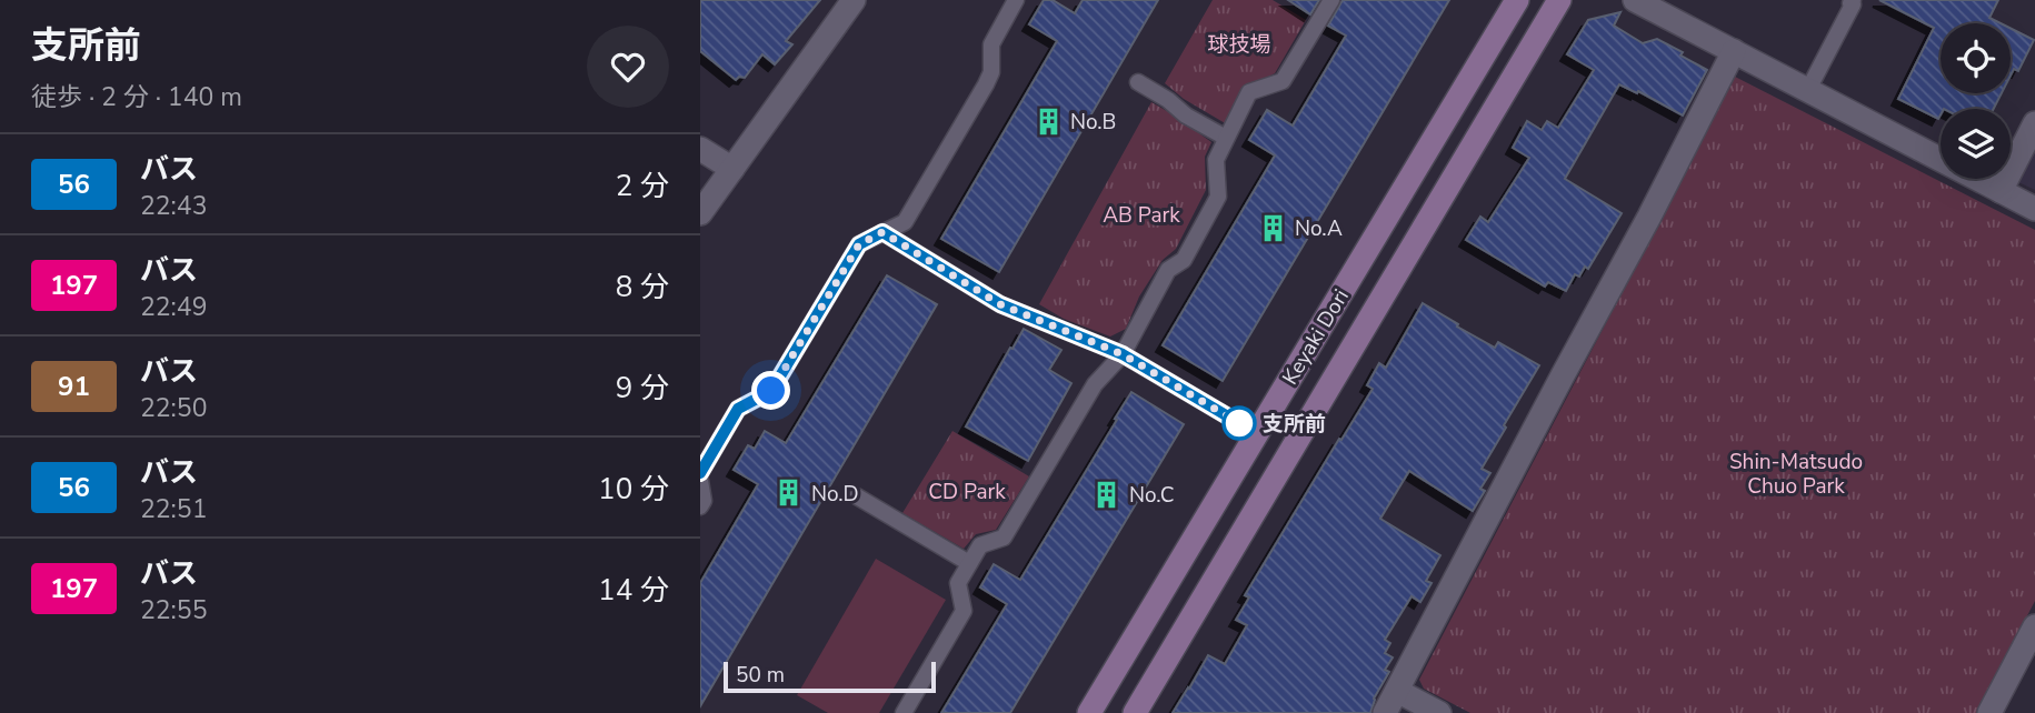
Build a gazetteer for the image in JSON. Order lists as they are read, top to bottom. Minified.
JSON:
{"streets":{"street":["Keyaki Dori"]},"parks":["球技場","AB Park","Shin-Matsudo Chuo Park","CD Park"],"places":{"building":["No.B","No.A","No.D","No.C"],"other":["支所前"]},"lines":["bus line 56"],"scale_bar":"50 m","page":{"heading":["支所前","徒歩 · 2 分 · 140 m"],"list":[{"mark":"56","name":"バス","note":"22:43","value":"2 分"},{"mark":"197","name":"バス","note":"22:49","value":"8 分"},{"mark":"91","name":"バス","note":"22:50","value":"9 分"},{"mark":"56","name":"バス","note":"22:51","value":"10 分"},{"mark":"197","name":"バス","note":"22:55","value":"14 分"}],"scale":"50 m"}}
